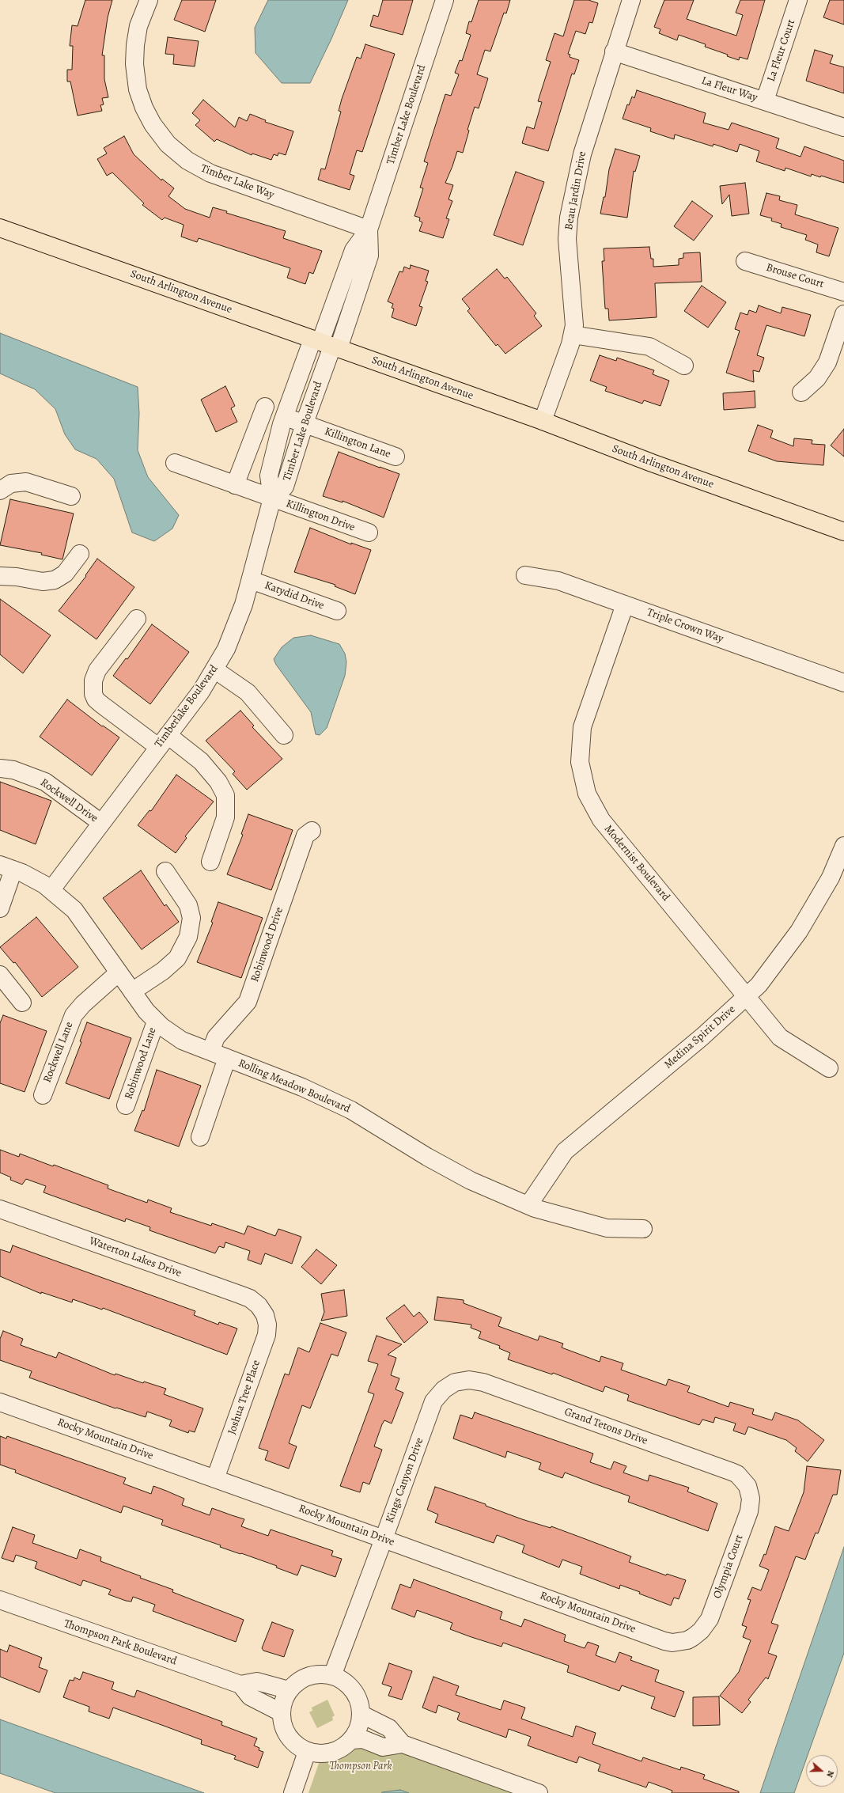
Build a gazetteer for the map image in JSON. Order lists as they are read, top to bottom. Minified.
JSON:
{"streets":{"main road":["South Arlington Avenue"],"street":["La Fleur Court","La Fleur Way","Timber Lake Boulevard","Timber Lake Way","Beau Jardin Drive","Brouse Court","Killington Lane","Killington Drive","Katydid Drive","Triple Crown Way","Timberlake Boulevard","Rockwell Drive","Modernist Boulevard","Robinwood Drive","Medina Spirit Drive","Rockwell Lane","Robinwood Lane","Rolling Meadow Boulevard","Waterton Lakes Drive","Joshua Tree Place","Grand Tetons Drive","Rocky Mountain Drive","Kings Canyon Drive","Olympia Court","Thompson Park Boulevard"]},"crossings":[["La Fleur Court","La Fleur Way"],["La Fleur Way","Beau Jardin Drive"],["Timber Lake Boulevard","Timber Lake Way"],["Timber Lake Boulevard","South Arlington Avenue"],["Timber Lake Boulevard","Killington Lane"],["Timber Lake Boulevard","Killington Drive"],["Timber Lake Boulevard","Timberlake Boulevard"],["Beau Jardin Drive","South Arlington Avenue"],["Killington Drive","Timberlake Boulevard"],["Katydid Drive","Timberlake Boulevard"],["Triple Crown Way","Modernist Boulevard"],["Timberlake Boulevard","Rockwell Drive"],["Timberlake Boulevard","Rolling Meadow Boulevard"],["Modernist Boulevard","Medina Spirit Drive"],["Robinwood Drive","Rolling Meadow Boulevard"],["Medina Spirit Drive","Rolling Meadow Boulevard"],["Rockwell Lane","Rolling Meadow Boulevard"],["Robinwood Lane","Rolling Meadow Boulevard"],["Waterton Lakes Drive","Joshua Tree Place"],["Joshua Tree Place","Rocky Mountain Drive"],["Grand Tetons Drive","Kings Canyon Drive"],["Grand Tetons Drive","Olympia Court"],["Rocky Mountain Drive","Kings Canyon Drive"],["Rocky Mountain Drive","Olympia Court"]],"parks":["Thompson Park"],"north":"right"}
